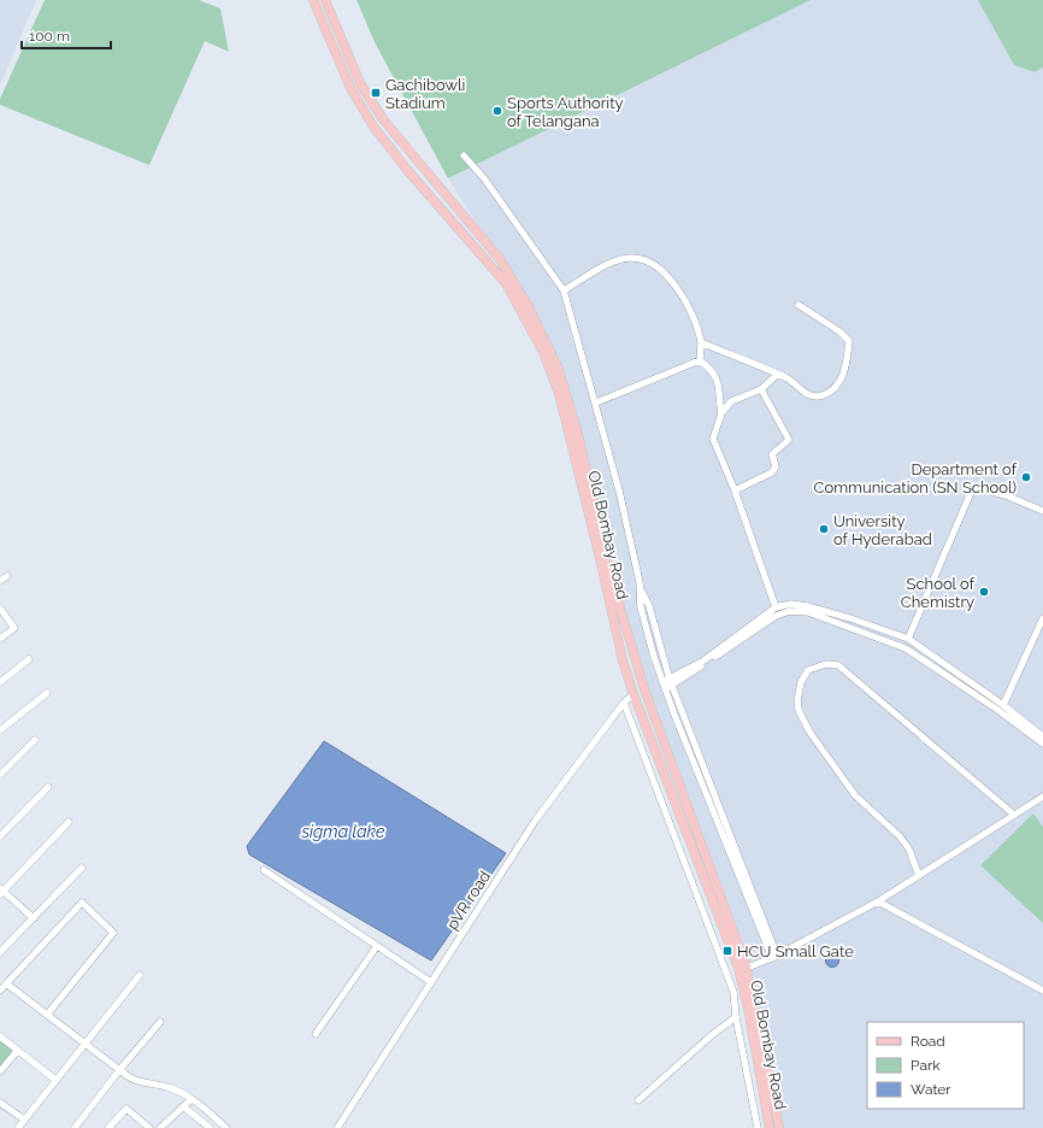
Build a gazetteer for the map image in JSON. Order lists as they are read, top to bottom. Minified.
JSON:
{"streets":{"main road":["Old Bombay Road"],"street":["pVR road"]},"crossings":[["Old Bombay Road","pVR road"]],"water":["sigma lake"],"places":{"transit":["Gachibowli Stadium","HCU Small Gate"],"other":["Sports Authority of Telangana","Department of Communication (SN School)","University of Hyderabad","School of Chemistry"]},"legend":["Road","Park","Water"],"scale_bar":"100 m"}
